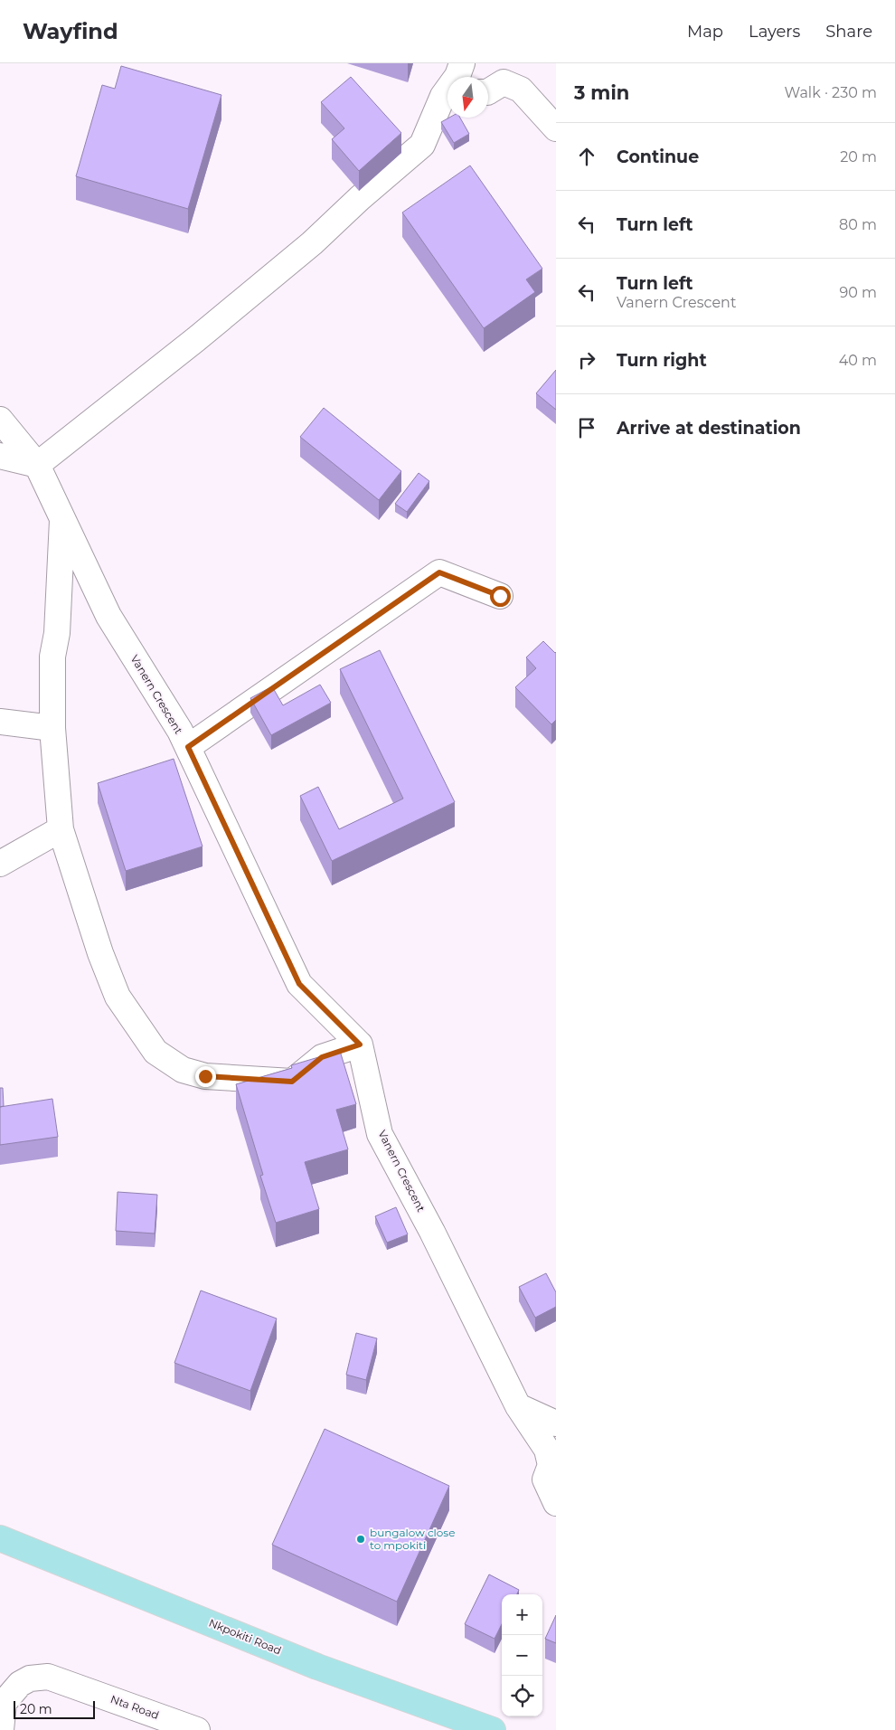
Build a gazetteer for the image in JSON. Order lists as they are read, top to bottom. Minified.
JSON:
{"streets":{"main road":["Nkpokiti Road"],"street":["Vanern Crescent","Nta Road"]},"places":["bungalow close to mpokiti"],"scale_bar":"20 m","north":"bottom","page":{"header":"Wayfind","nav":["Map","Layers","Share"],"heading":["3 min","Walk · 230 m"],"list":[["Continue","20 m"],["Turn left","80 m"],["Turn left","Vanern Crescent","90 m"],["Turn right","40 m"],"Arrive at destination"],"map_buttons":["+","−"],"scale":"20 m"}}
